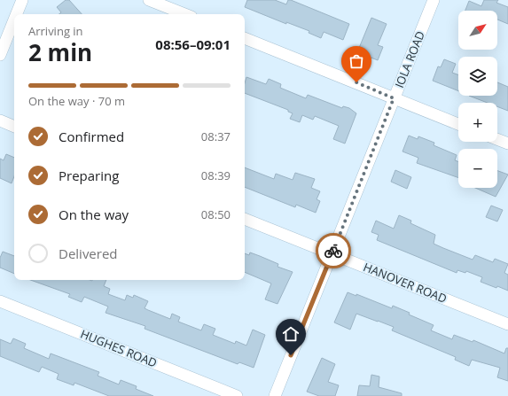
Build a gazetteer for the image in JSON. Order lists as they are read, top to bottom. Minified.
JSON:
{"streets":{"street":["IOLA ROAD","HANOVER ROAD","HUGHES ROAD"]},"crossings":[["IOLA ROAD","HANOVER ROAD"]],"north":"top right","page":{"map_buttons":["+","−"],"heading":["2 min","Arriving in","08:56–09:01"],"bar":"On the way · 70 m","list":[["Confirmed","08:37"],["Preparing","08:39"],["On the way","08:50"],"Delivered"]}}
